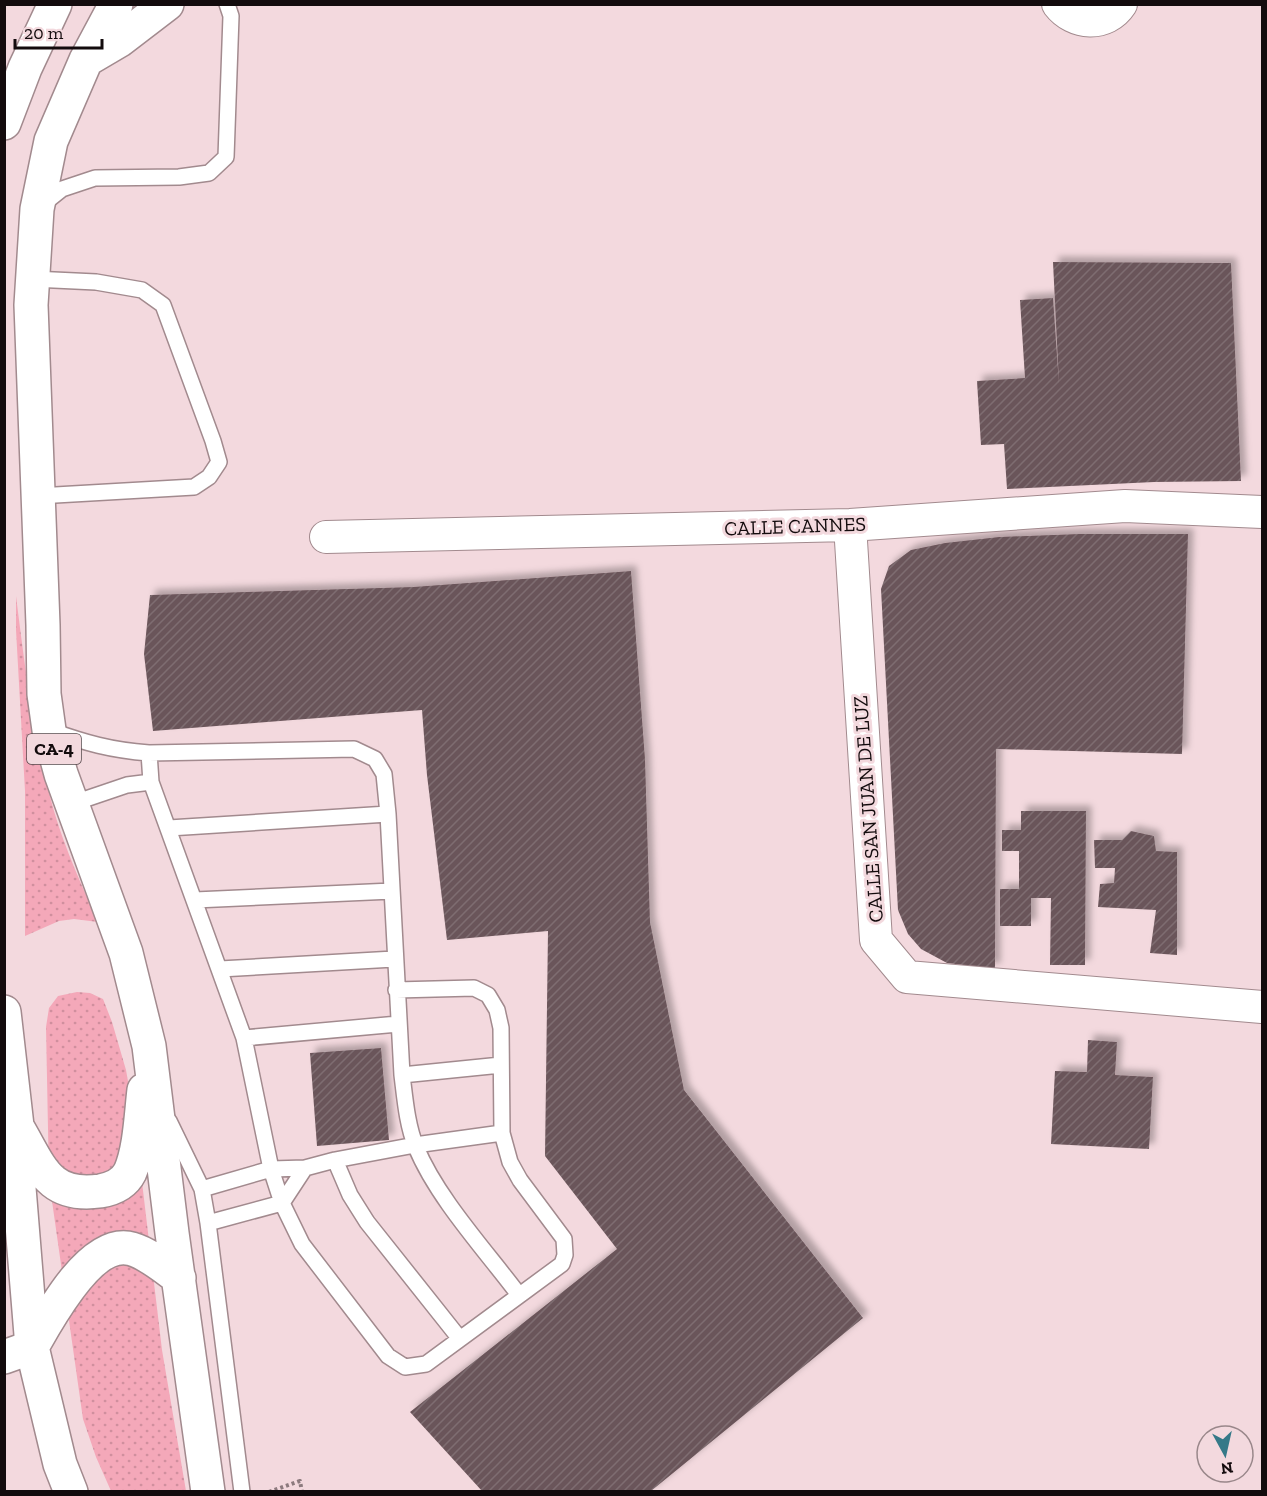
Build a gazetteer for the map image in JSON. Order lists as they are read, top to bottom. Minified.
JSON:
{"streets":{"highway":["CA-4"],"street":["CALLE CANNES","CALLE SAN JUAN DE LUZ"]},"crossings":[["CALLE CANNES","CALLE SAN JUAN DE LUZ"]],"scale_bar":"20 m","north":"bottom"}
